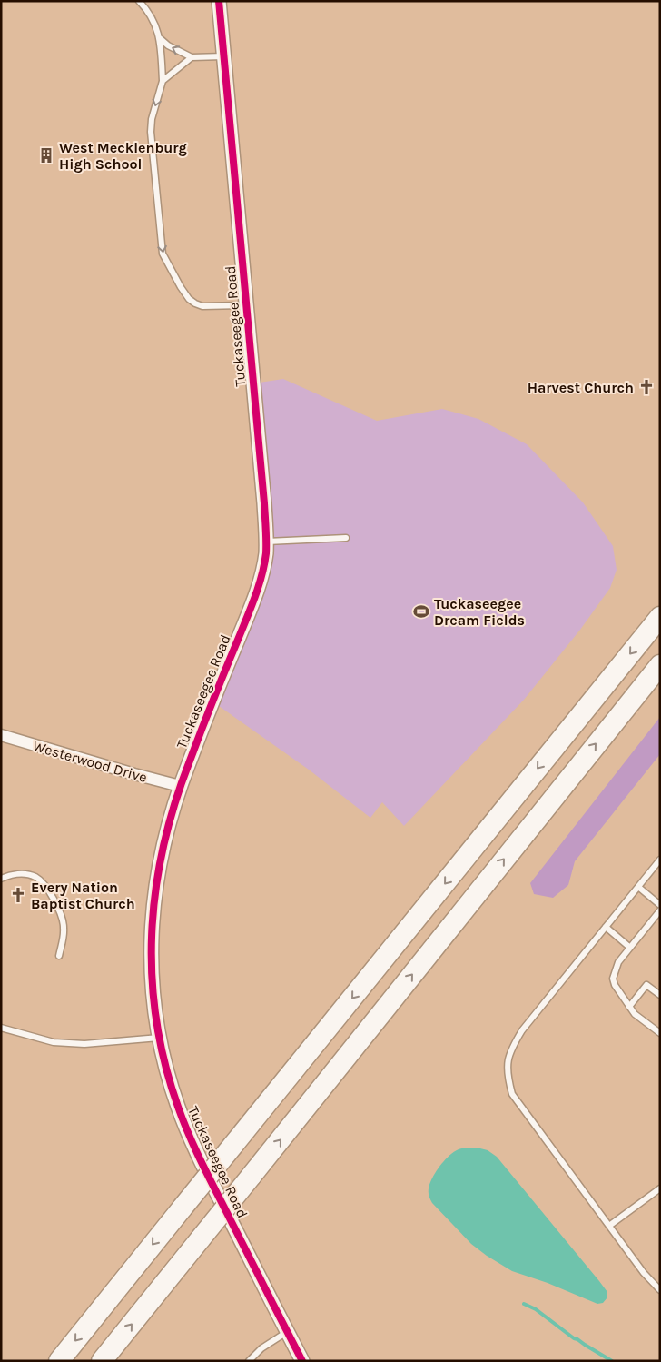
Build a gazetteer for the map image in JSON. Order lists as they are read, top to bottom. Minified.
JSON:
{"streets":{"street":["Tuckaseegee Road","Westerwood Drive"]},"crossings":[["Tuckaseegee Road","Westerwood Drive"]],"places":{"building":["West Mecklenburg High School"],"church":["Harvest Church","Every Nation Baptist Church"],"sports":["Tuckaseegee Dream Fields"]}}
